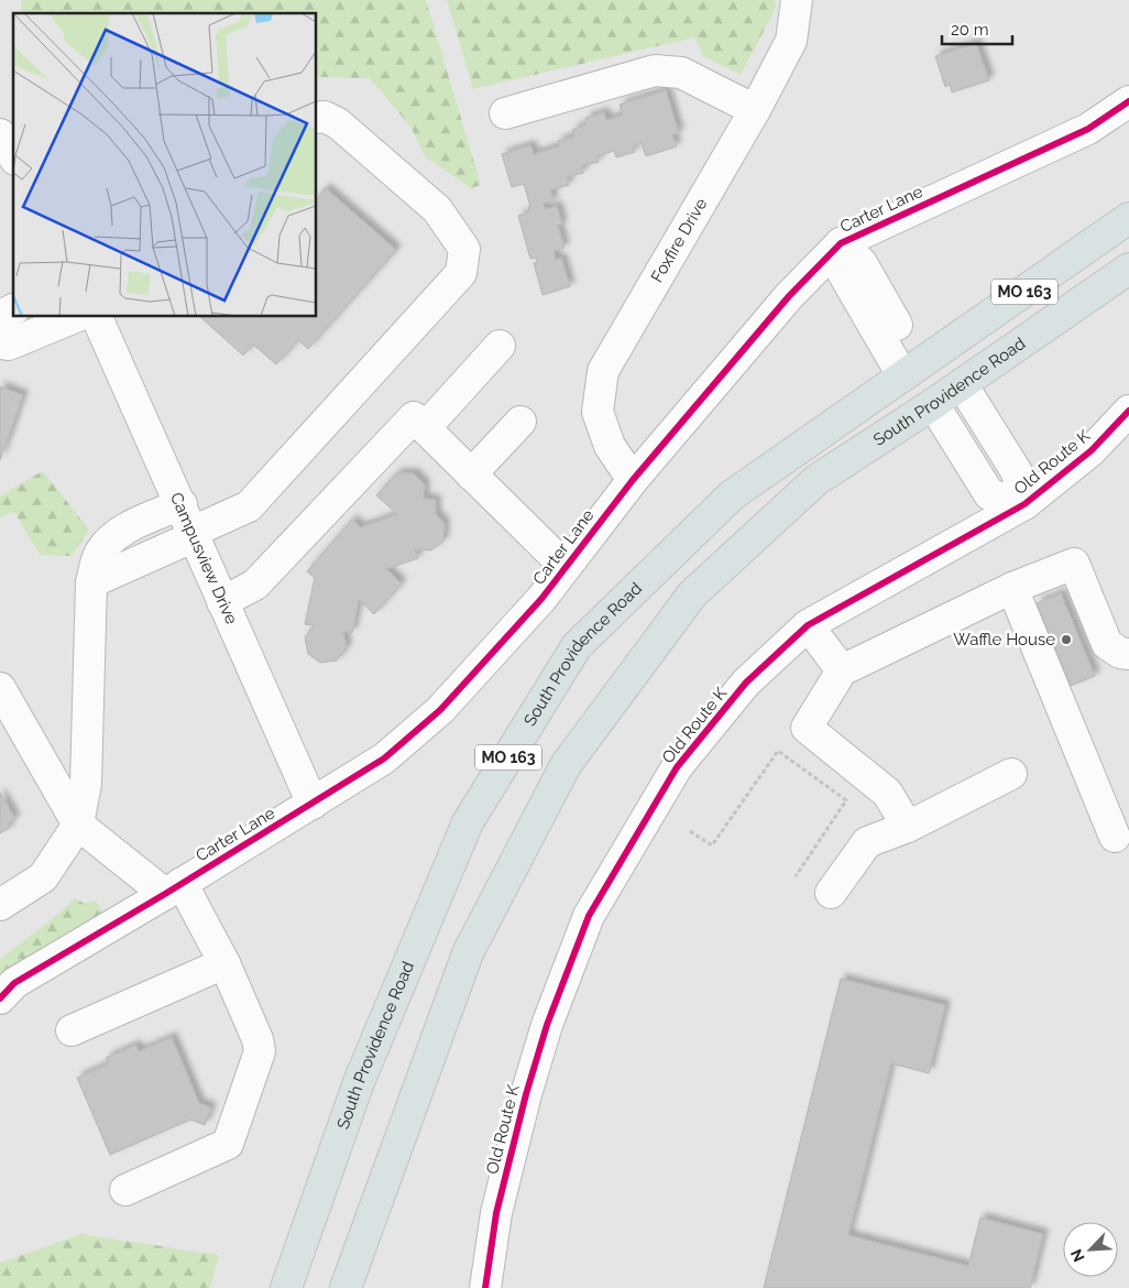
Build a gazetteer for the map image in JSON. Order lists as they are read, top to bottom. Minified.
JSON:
{"streets":{"main road":["MO 163","South Providence Road"],"street":["Carter Lane","Foxfire Drive","Old Route K","Campusview Drive"]},"crossings":[["Carter Lane","Foxfire Drive"],["Carter Lane","Campusview Drive"]],"places":["Waffle House"],"scale_bar":"20 m","north":"bottom left"}
